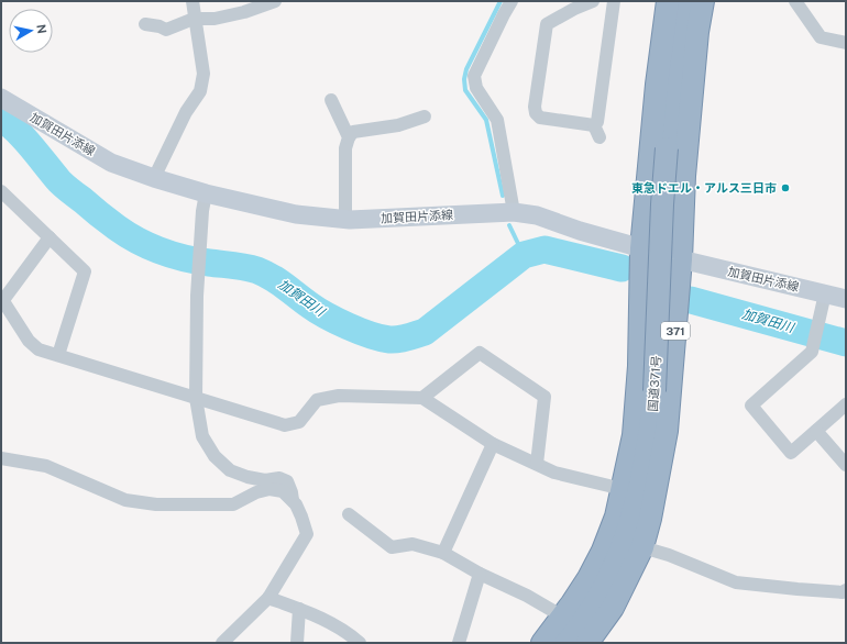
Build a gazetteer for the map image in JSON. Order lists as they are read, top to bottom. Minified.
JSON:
{"streets":{"highway":["371","国道371号"],"main road":["加賀田片添線"]},"crossings":[["加賀田片添線","371"]],"water":["加賀田川"],"places":["東急ドエル・アルス三日市"],"north":"right"}
